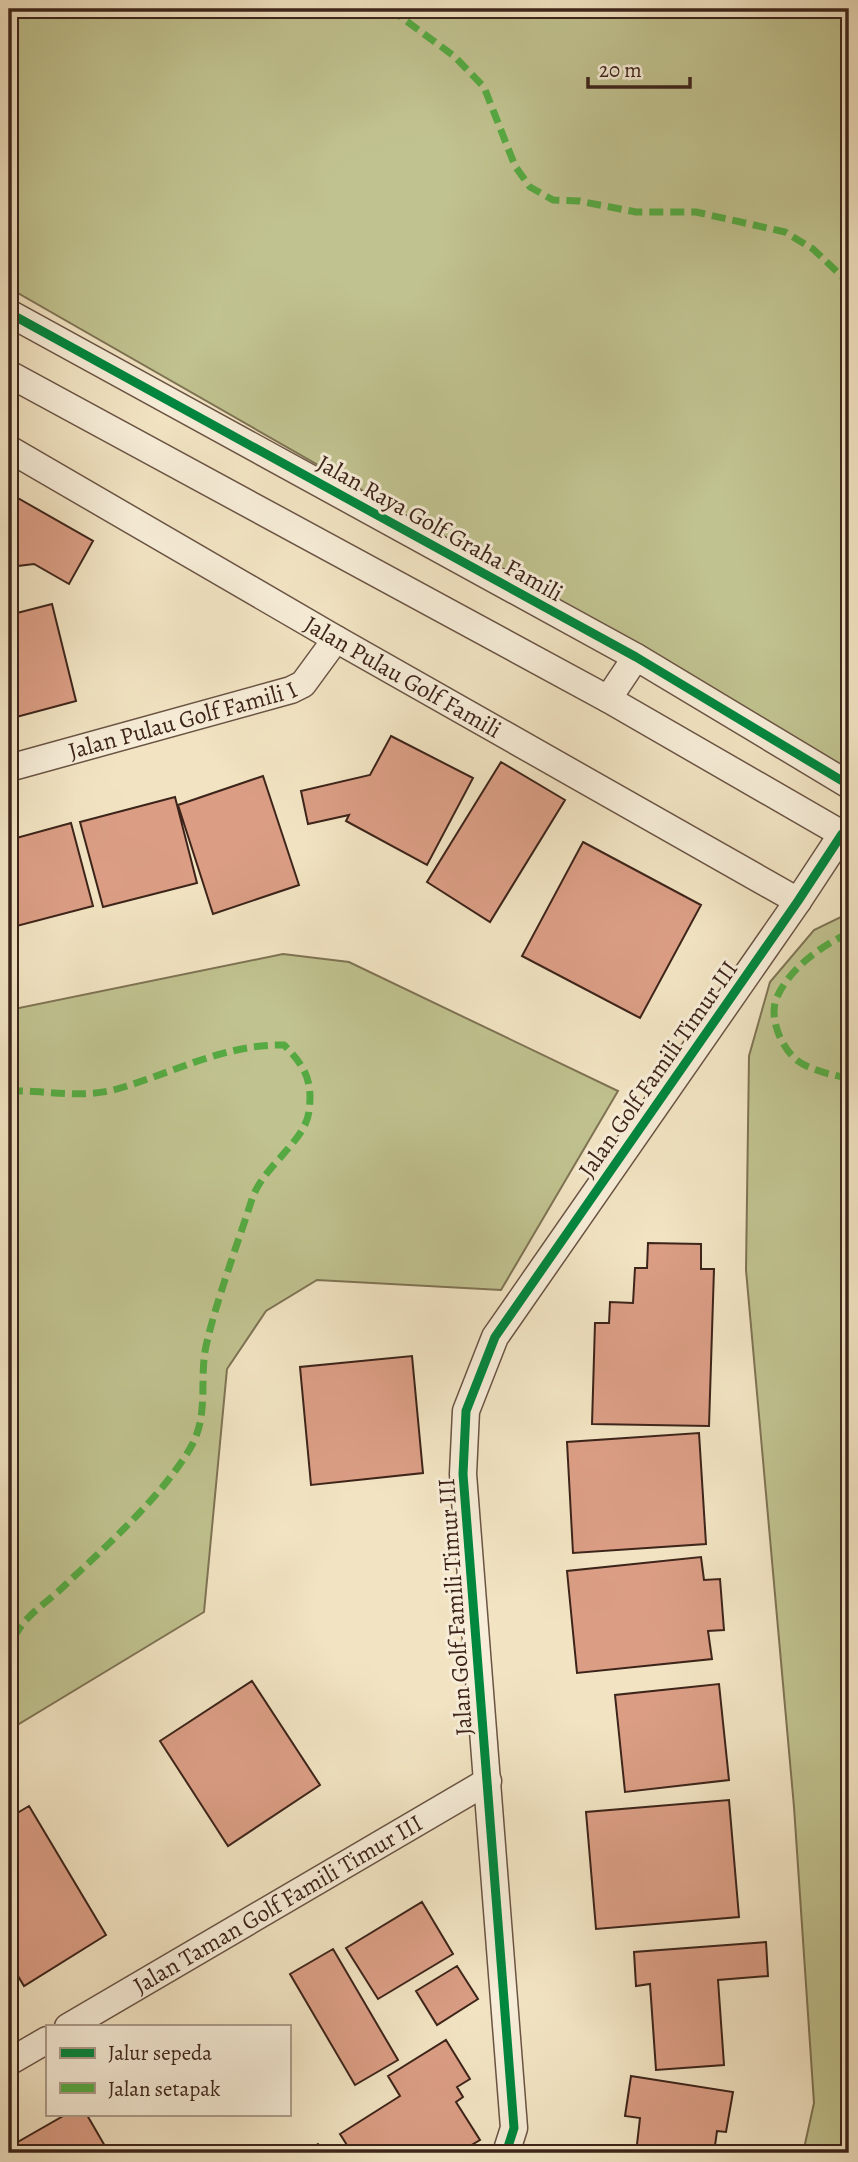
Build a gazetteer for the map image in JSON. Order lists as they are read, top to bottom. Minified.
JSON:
{"streets":{"street":["Jalan Raya Golf Graha Famili","Jalan Pulau Golf Famili","Jalan Pulau Golf Famili I","Jalan Golf Famili Timur III","Jalan Taman Golf Famili Timur III"]},"crossings":[["Jalan Pulau Golf Famili","Jalan Pulau Golf Famili I"],["Jalan Pulau Golf Famili","Jalan Golf Famili Timur III"],["Jalan Golf Famili Timur III","Jalan Taman Golf Famili Timur III"]],"legend":["Jalur sepeda","Jalan setapak"],"scale_bar":"20 m"}
